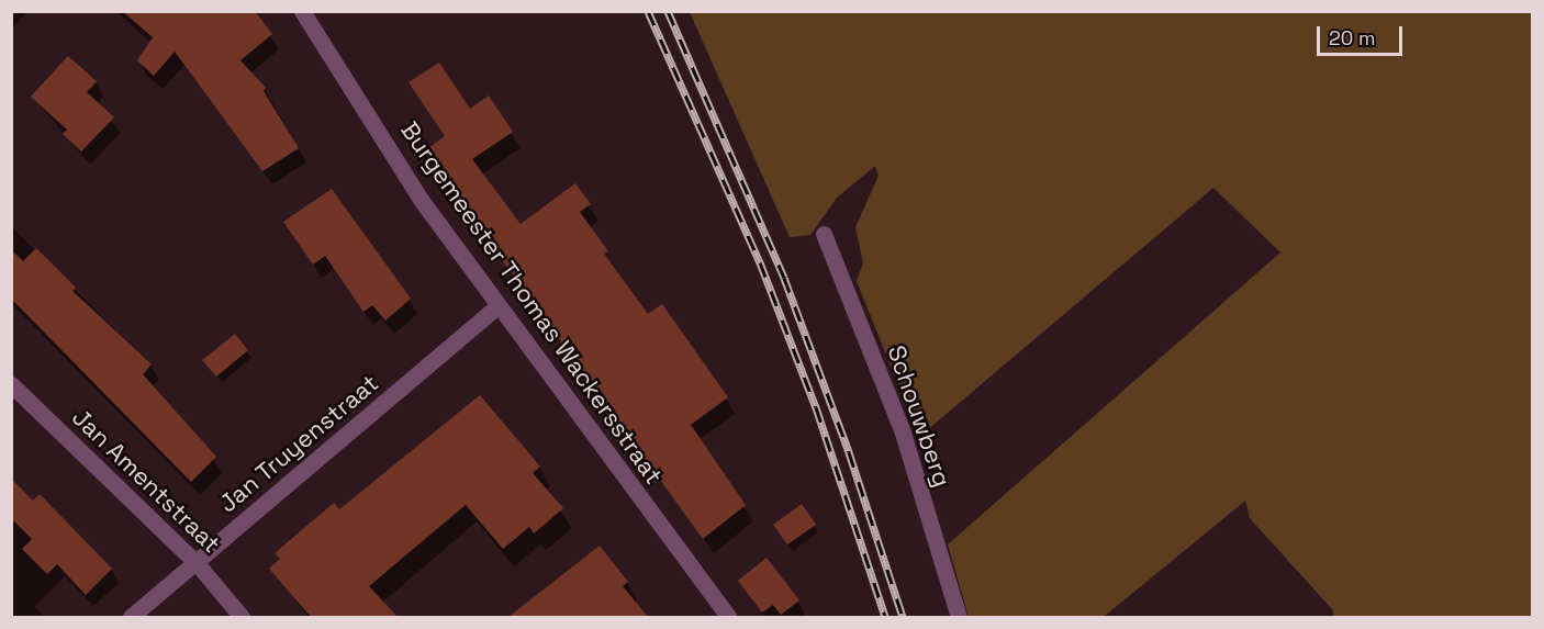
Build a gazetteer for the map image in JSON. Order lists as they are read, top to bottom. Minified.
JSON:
{"streets":{"street":["Burgemeester Thomas Wackersstraat","Schouwberg","Jan Truyenstraat","Jan Amentstraat"]},"crossings":[["Burgemeester Thomas Wackersstraat","Jan Truyenstraat"],["Jan Truyenstraat","Jan Amentstraat"]],"scale_bar":"20 m"}
